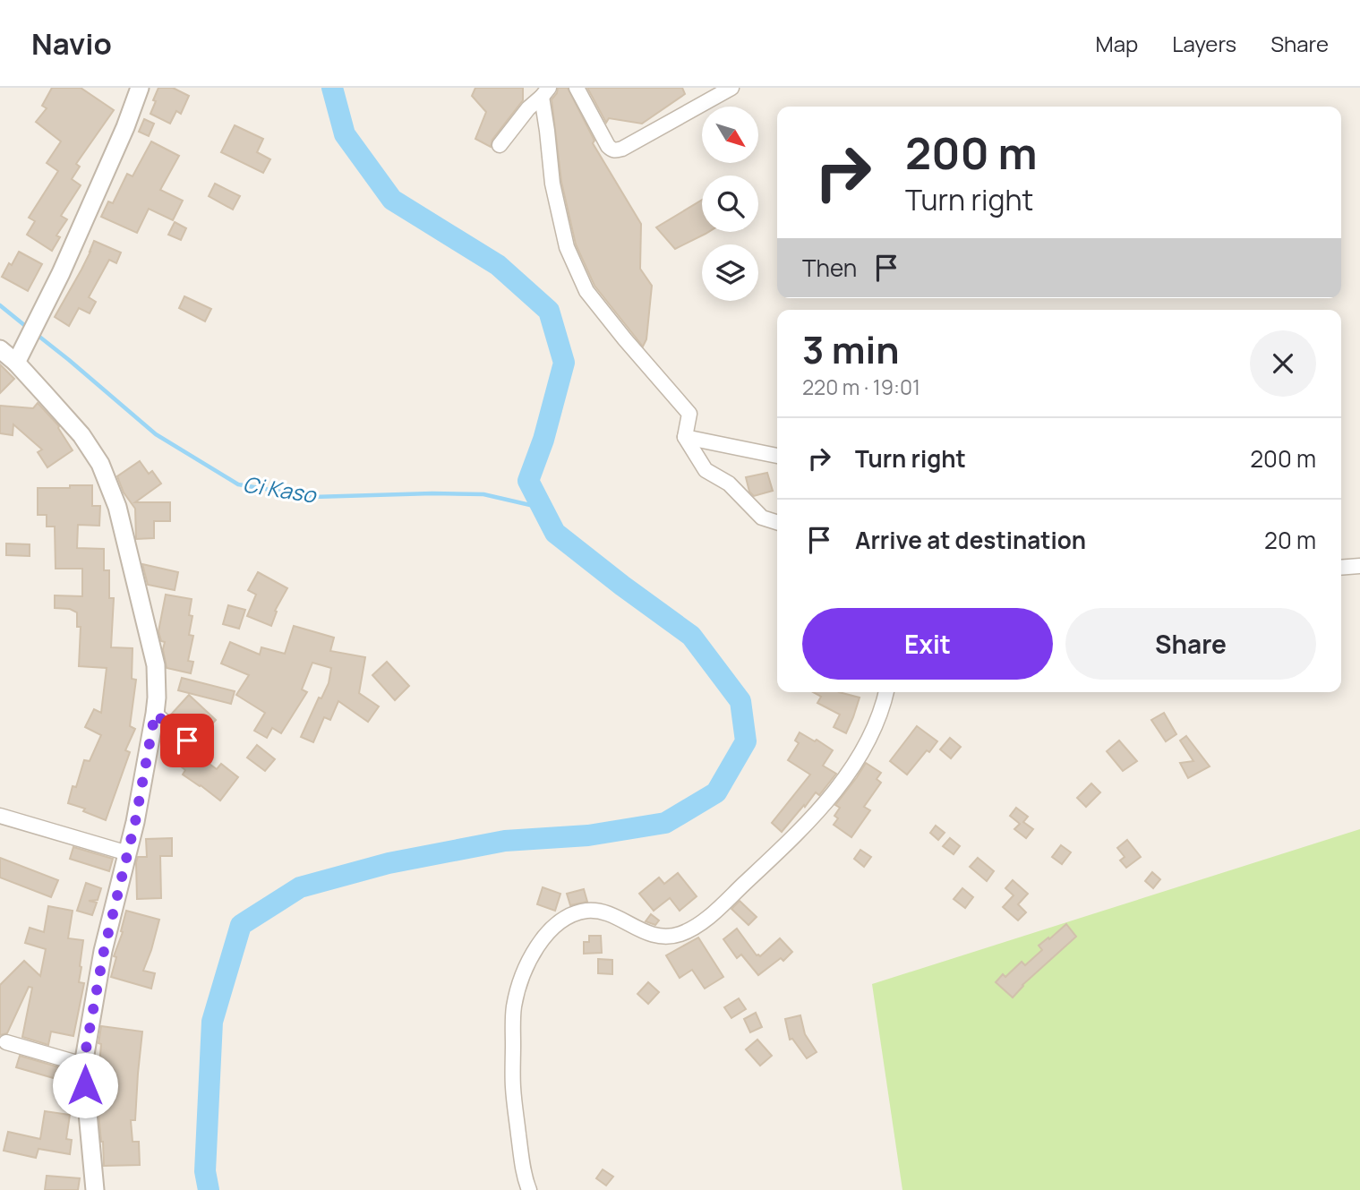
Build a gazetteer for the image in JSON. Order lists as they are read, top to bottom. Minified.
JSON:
{"water":["Ci Kaso"],"north":"bottom right","page":{"header":"Navio","nav":["Map","Layers","Share"],"turn":["200 m","Turn right"],"then":"Then","heading":["3 min","220 m · 19:01"],"list":[{"name":"Turn right","value":"200 m"},{"name":"Arrive at destination","value":"20 m"}],"buttons":["Exit","Share"]}}
